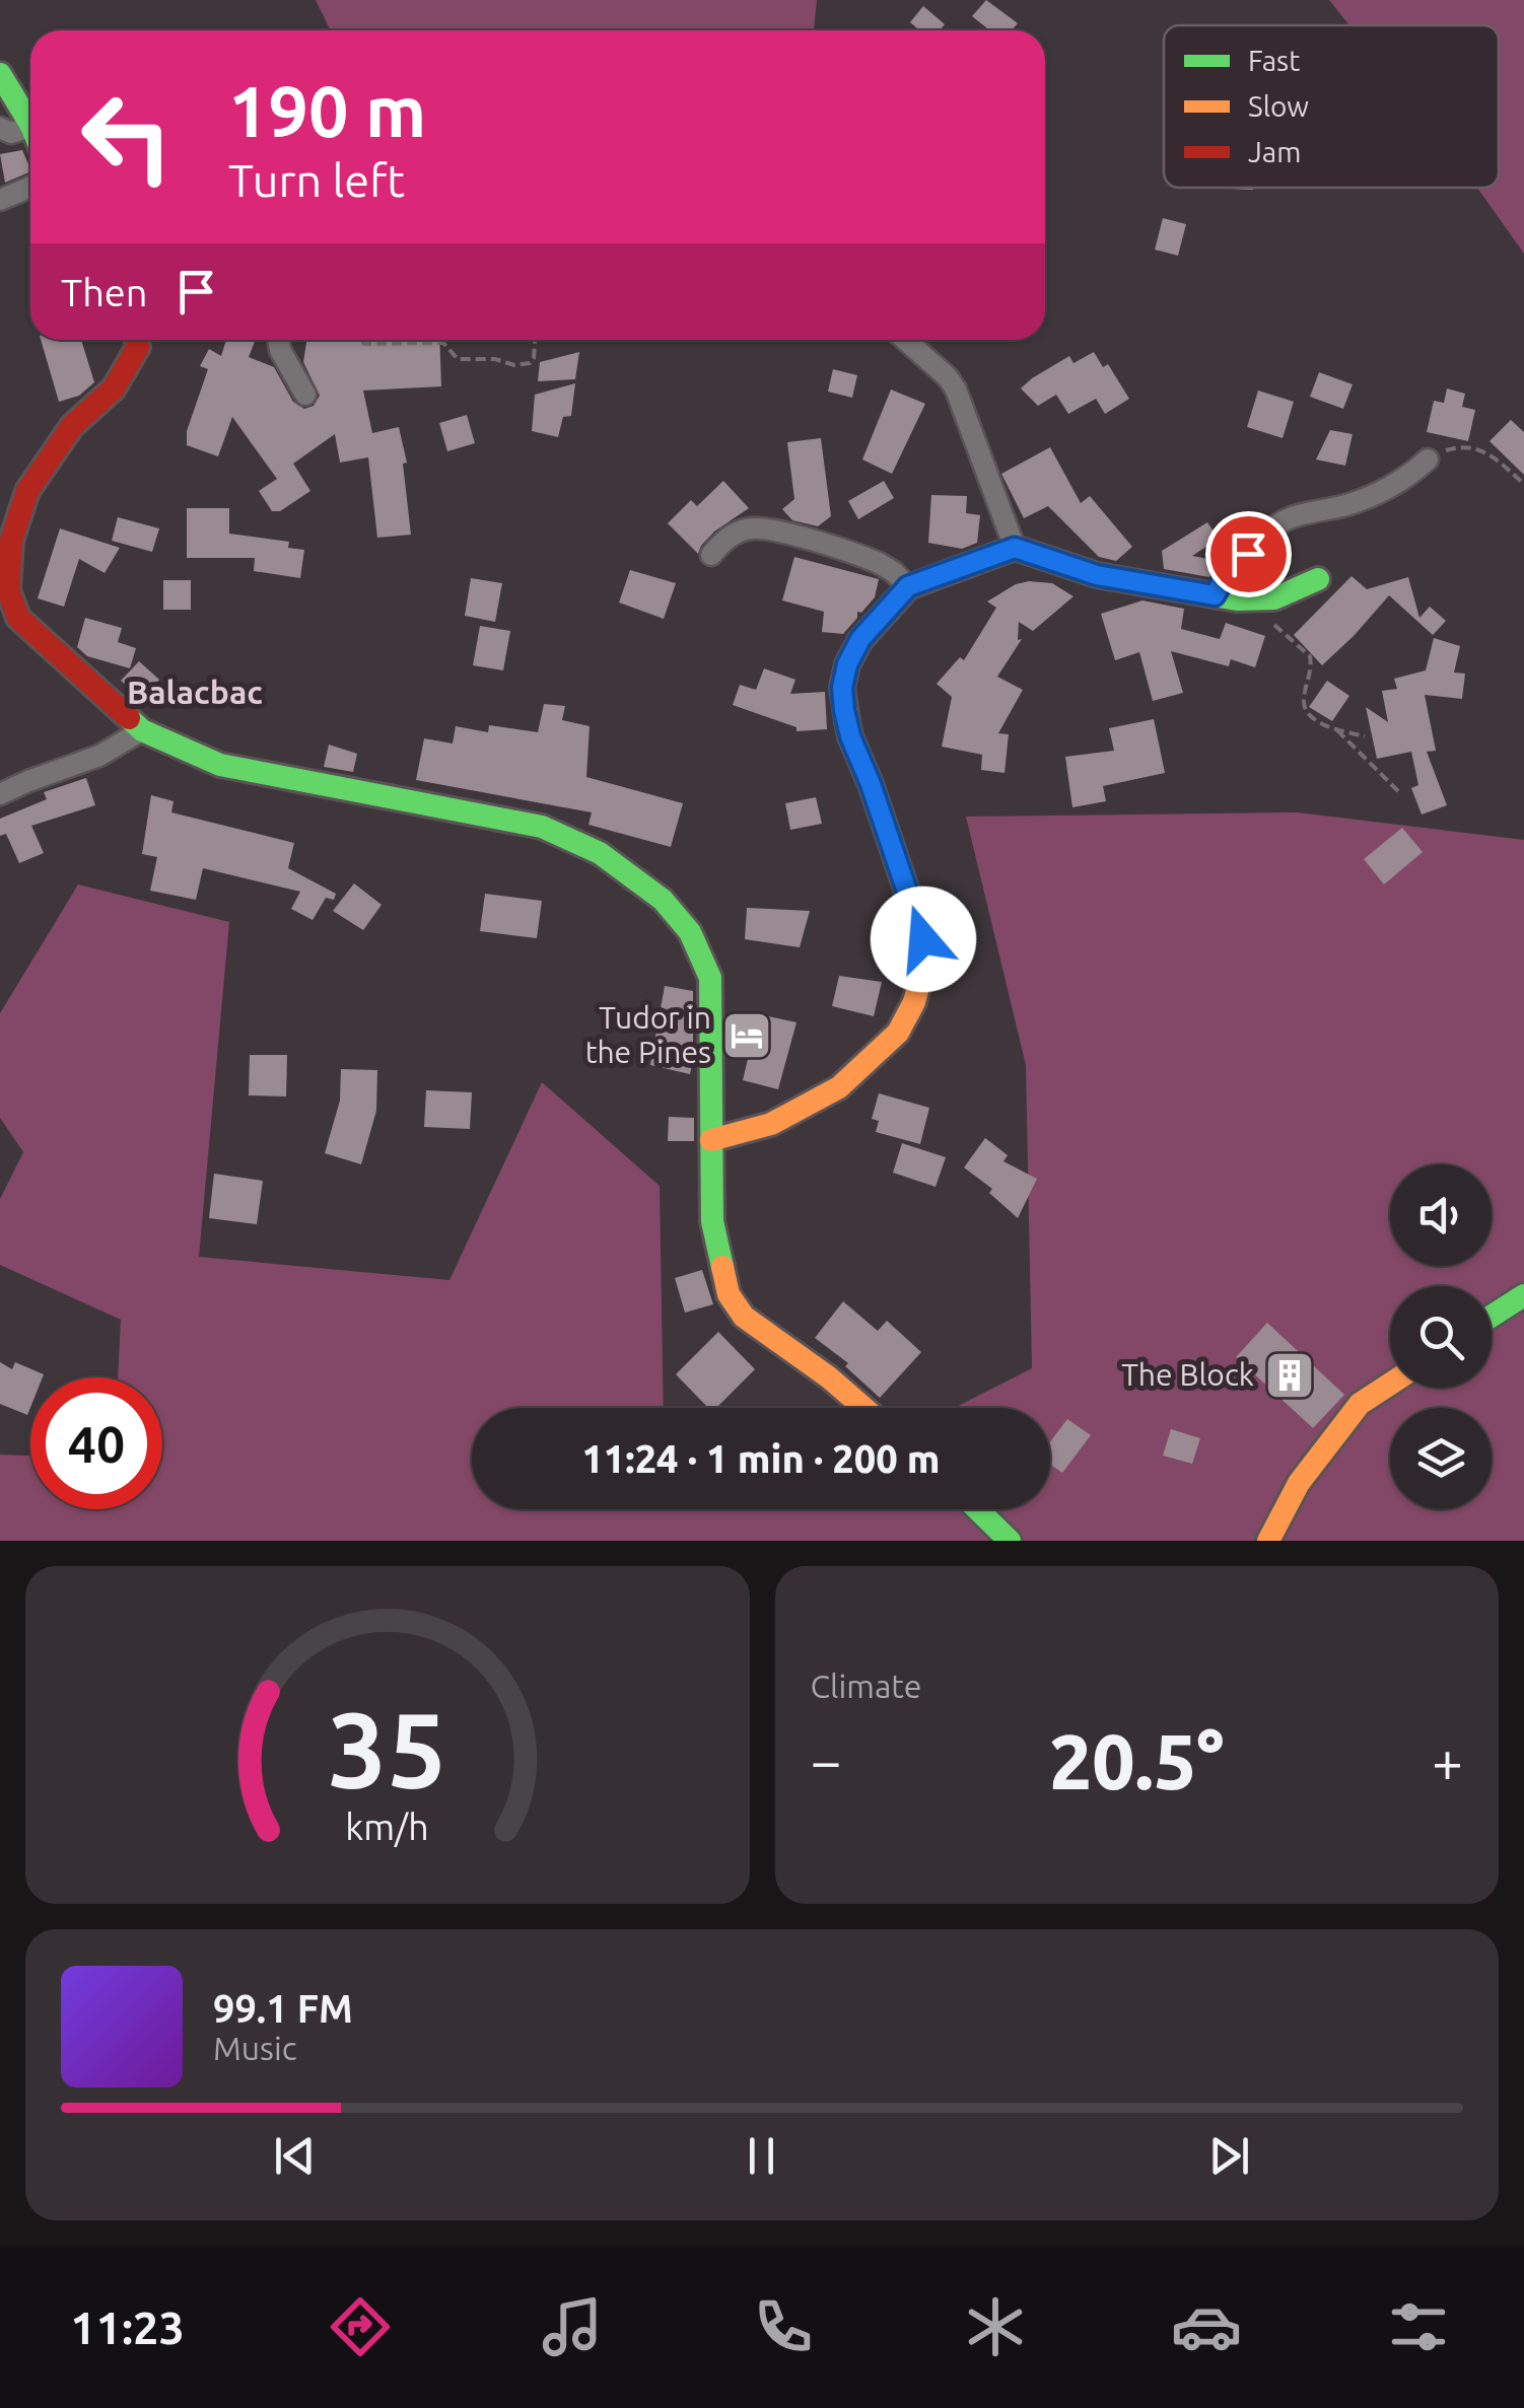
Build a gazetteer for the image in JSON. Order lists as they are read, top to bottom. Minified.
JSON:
{"districts":["Balacbac"],"places":{"hotel":["Tudor in the Pines"],"building":["The Block"]},"legend":["Fast","Slow","Jam"],"page":{"turn":["190 m","Turn left"],"then":"Then","limit":"40","trip":"11:24 · 1 min · 200 m","tile":"Climate","heat":["−","20.5°","+"],"song":["99.1 FM","Music"],"tabs":"11:23","gauge":["35","km/h"]}}
